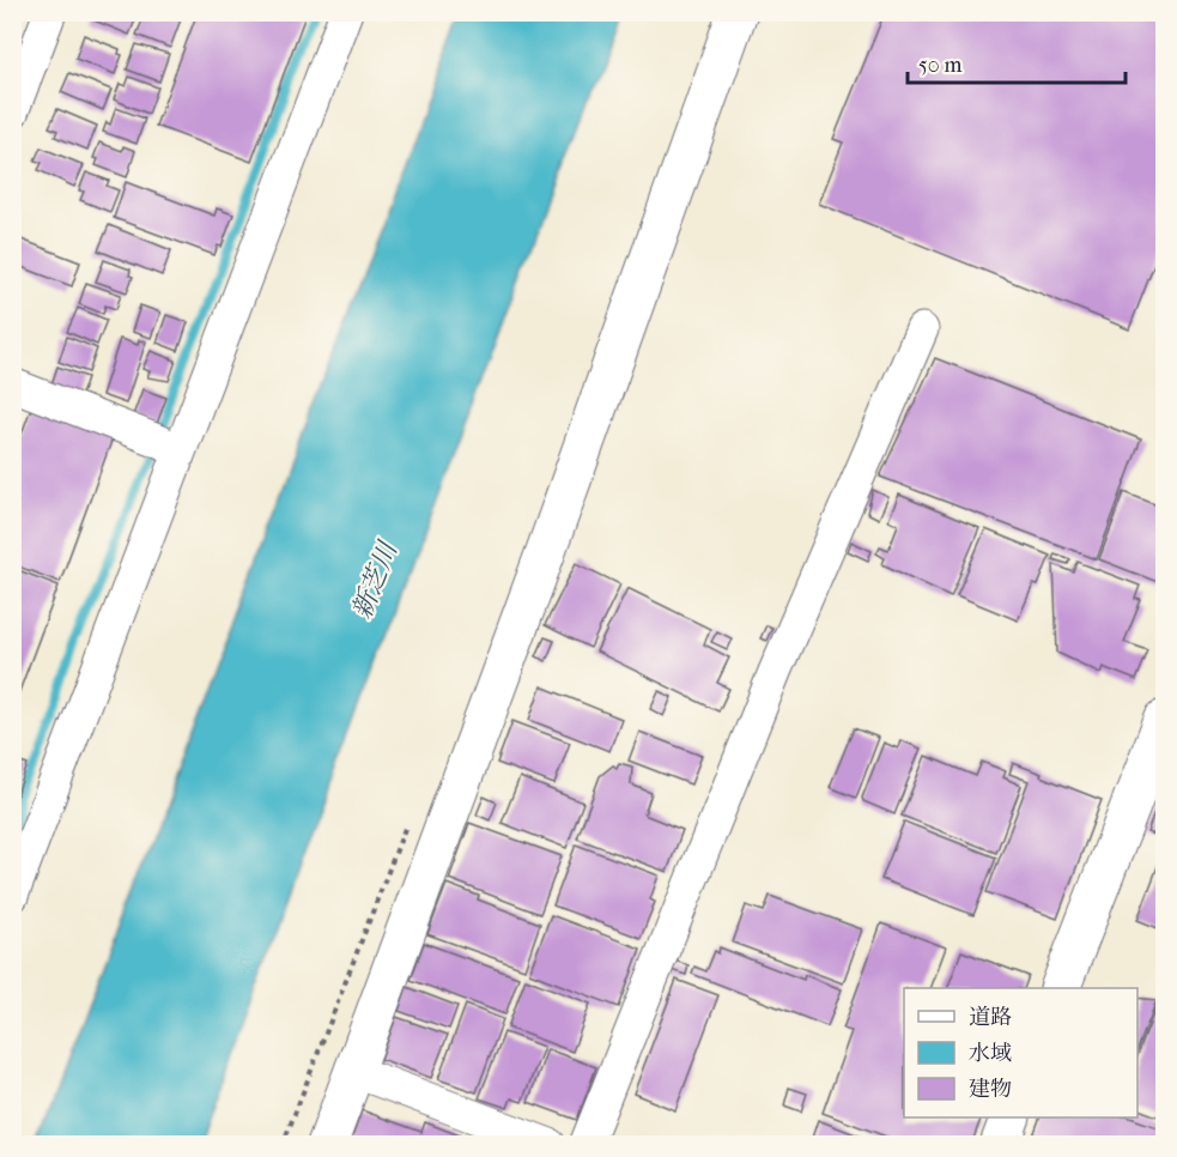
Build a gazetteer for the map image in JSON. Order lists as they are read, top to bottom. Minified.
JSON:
{"water":["新芝川"],"legend":["道路","水域","建物"],"scale_bar":"50 m"}
